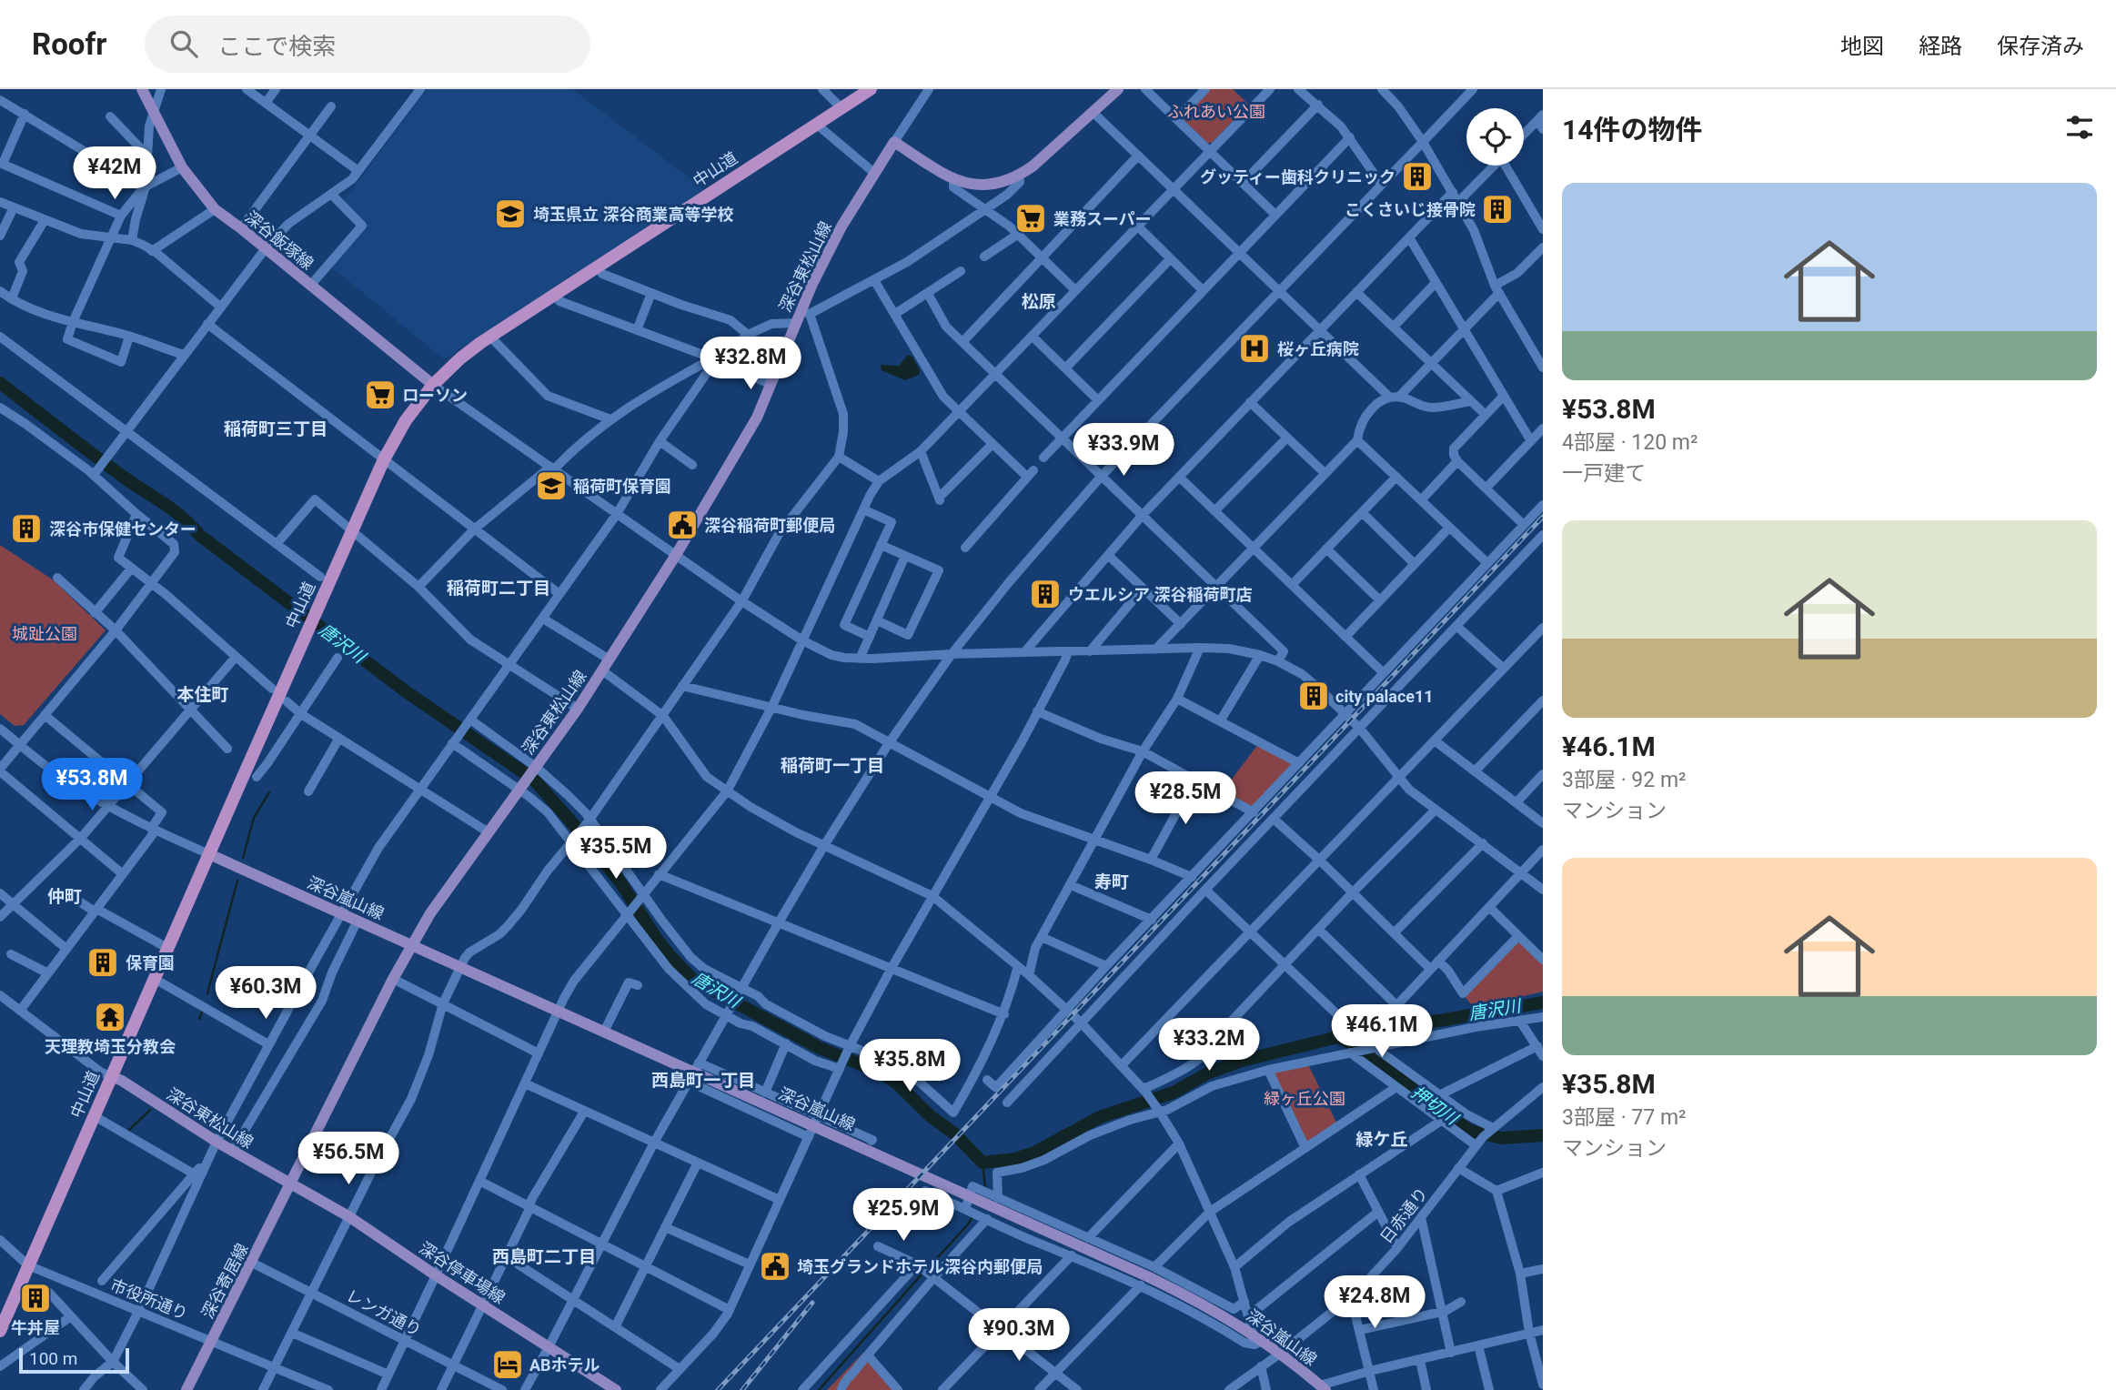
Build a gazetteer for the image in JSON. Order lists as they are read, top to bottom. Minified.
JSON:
{"streets":{"highway":["中山道"],"main road":["深谷飯塚線","深谷東松山線","深谷嵐山線","深谷停車場線","深谷寄居線"],"street":["日赤通り","市役所通り","レンガ通り"]},"crossings":[["中山道","深谷飯塚線"],["中山道","深谷東松山線"],["中山道","深谷嵐山線"],["中山道","市役所通り"],["深谷東松山線","深谷停車場線"],["深谷東松山線","深谷寄居線"],["深谷嵐山線","日赤通り"],["深谷停車場線","深谷寄居線"],["深谷寄居線","市役所通り"],["深谷寄居線","レンガ通り"]],"districts":["松原","稲荷町三丁目","稲荷町二丁目","本住町","稲荷町一丁目","寿町","仲町","西島町一丁目","緑ケ丘","西島町二丁目"],"water":["唐沢川","押切川"],"parks":["ふれあい公園","城趾公園","緑ヶ丘公園"],"places":{"building":["グッティー歯科クリニック","こくさいじ接骨院","深谷市保健センター","ウエルシア 深谷稲荷町店","city palace11","保育園","牛丼屋"],"school or university":["埼玉県立 深谷商業高等学校","稲荷町保育園"],"supermarket":["業務スーパー","ローソン"],"hospital":["桜ヶ丘病院"],"public building":["深谷稲荷町郵便局","埼玉グランドホテル深谷内郵便局"],"temple":["天理教埼玉分教会"],"hotel":["ABホテル"]},"scale_bar":"100 m","page":{"header":"Roofr","search":"ここで検索","nav":["地図","経路","保存済み"],"heading":"14件の物件","price":["¥42M","¥32.8M","¥33.9M","¥53.8M","¥28.5M","¥35.5M","¥60.3M","¥46.1M","¥33.2M","¥35.8M","¥56.5M","¥25.9M","¥24.8M","¥90.3M"],"list":[{"name":"¥53.8M","note":"4部屋 · 120 m² · 一戸建て"},{"name":"¥46.1M","note":"3部屋 · 92 m² · マンション"},{"name":"¥35.8M","note":"3部屋 · 77 m² · マンション"}],"scale":"100 m"}}
